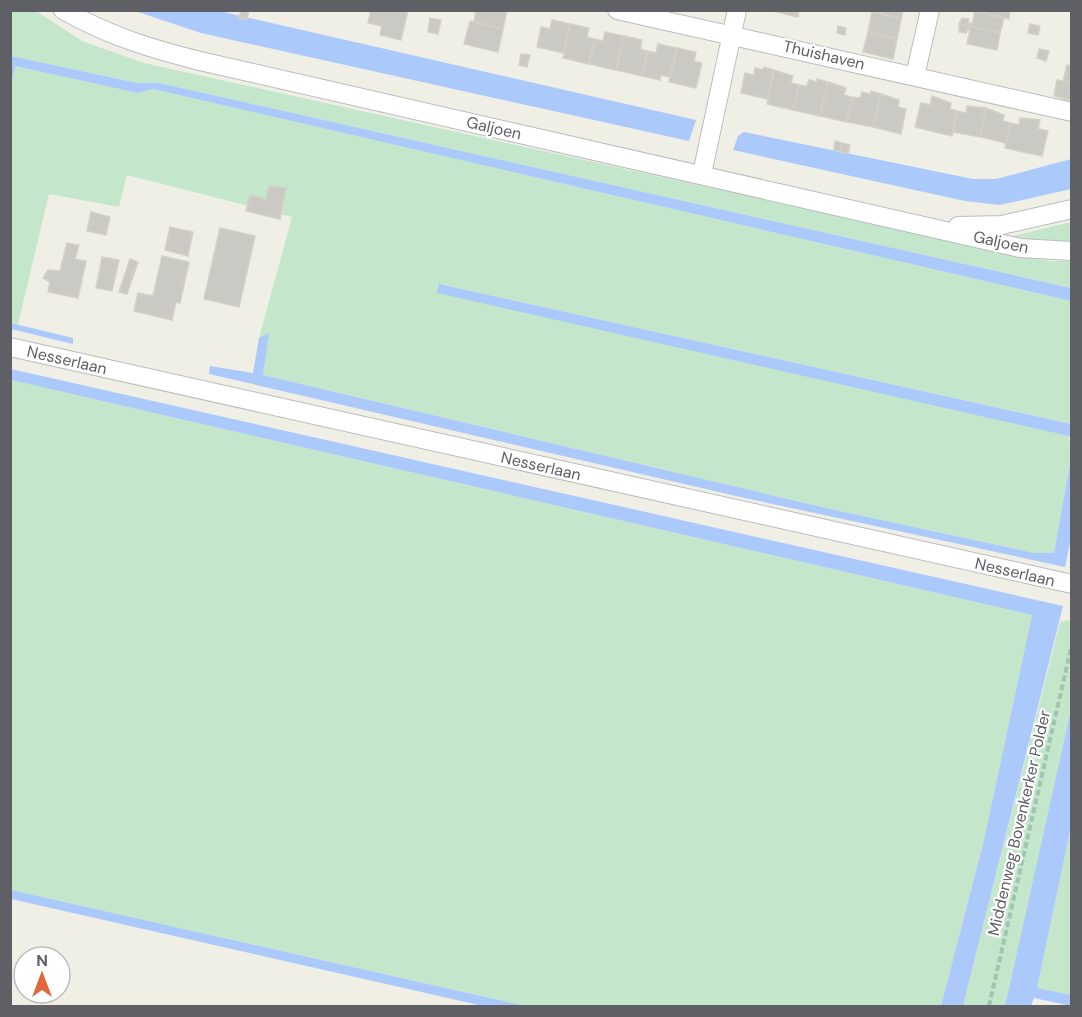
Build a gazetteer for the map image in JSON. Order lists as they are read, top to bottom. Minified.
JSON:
{"streets":{"street":["Thuishaven","Galjoen","Nesserlaan"],"path":["Middenweg Bovenkerker Polder"]},"north":"top"}
